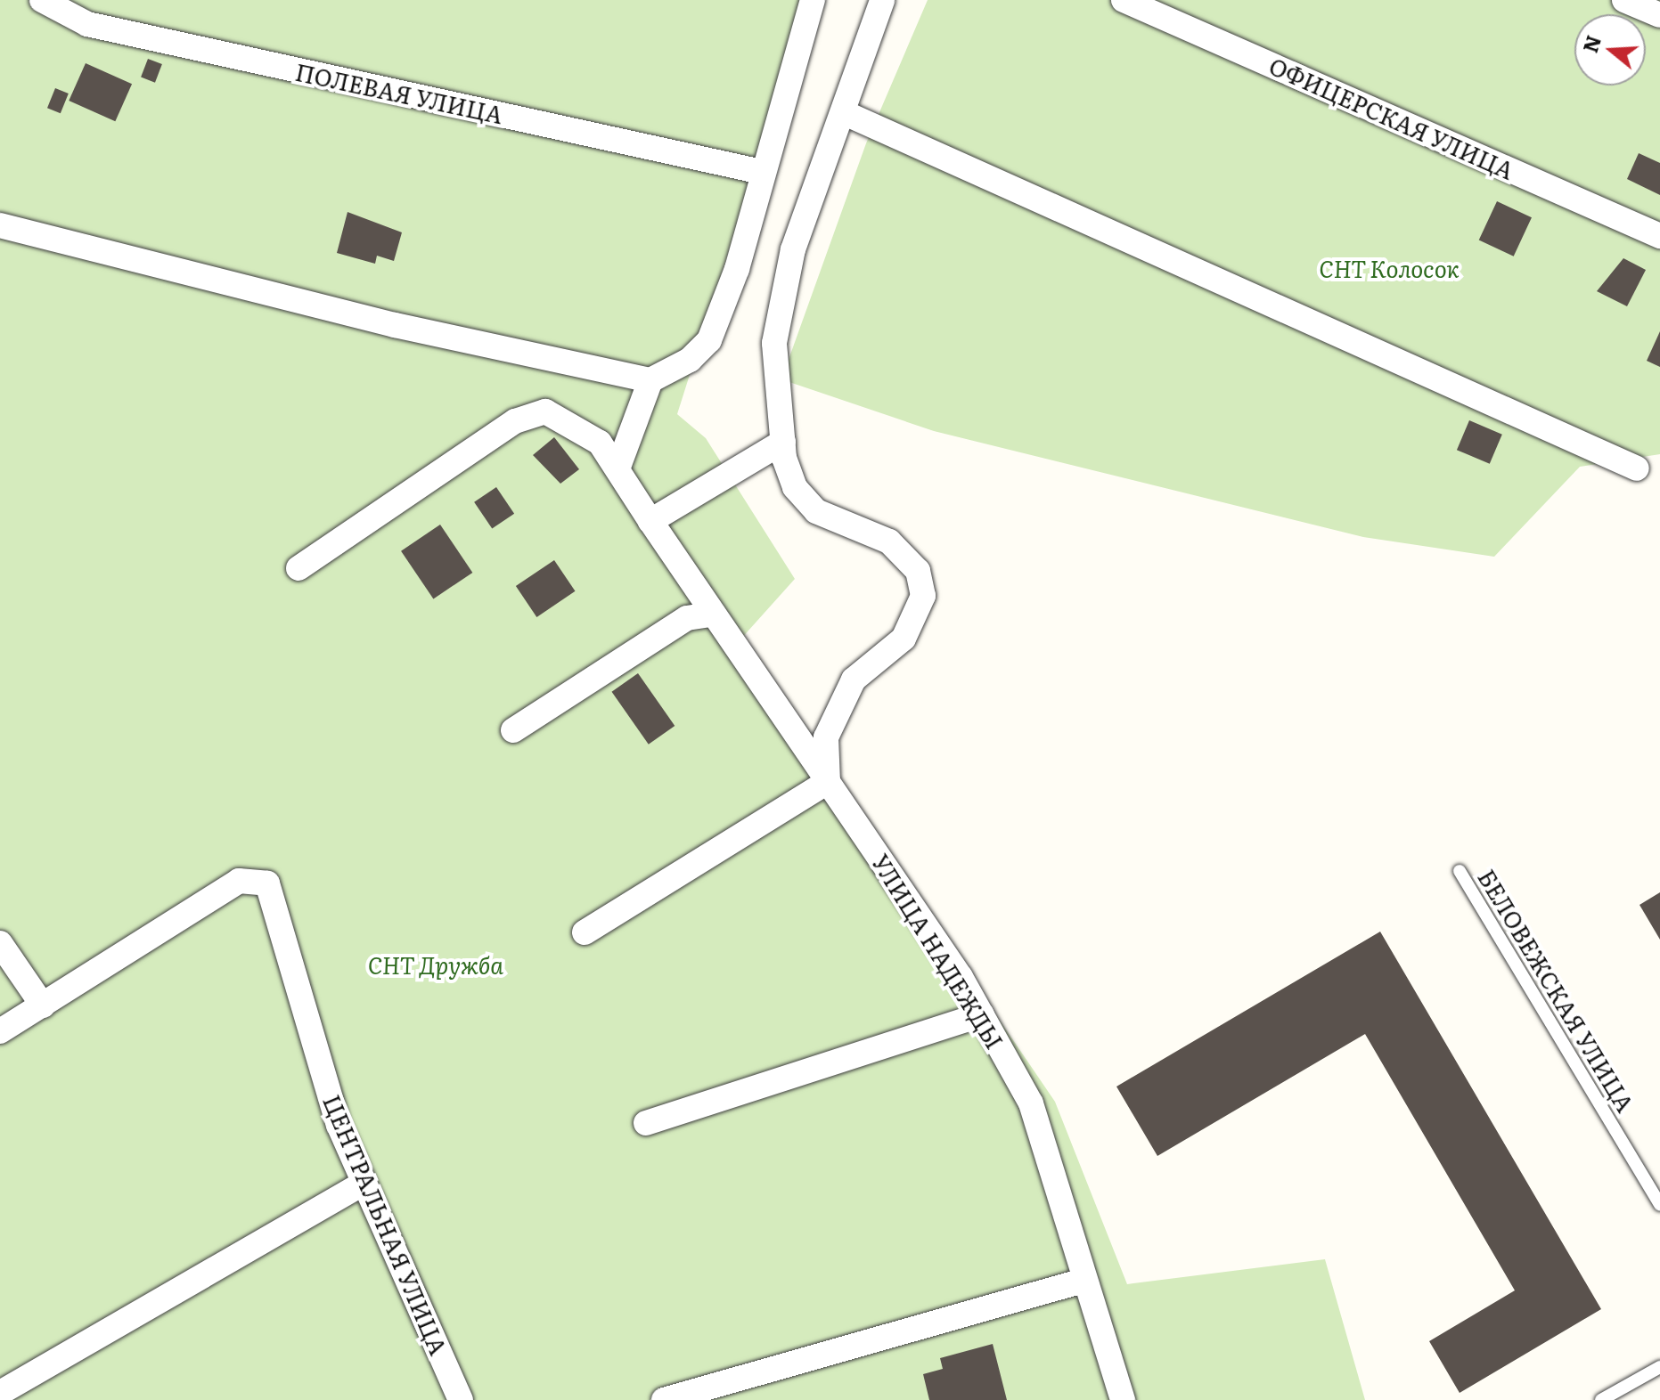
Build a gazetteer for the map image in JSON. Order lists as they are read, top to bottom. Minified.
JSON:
{"streets":{"street":["ПОЛЕВАЯ УЛИЦА","ОФИЦЕРСКАЯ УЛИЦА","УЛИЦА НАДЕЖДЫ","ЦЕНТРАЛЬНАЯ УЛИЦА"],"lane":["БЕЛОВЕЖСКАЯ УЛИЦА"]},"parks":["СНТ Колосок","СНТ Дружба"],"north":"left"}
